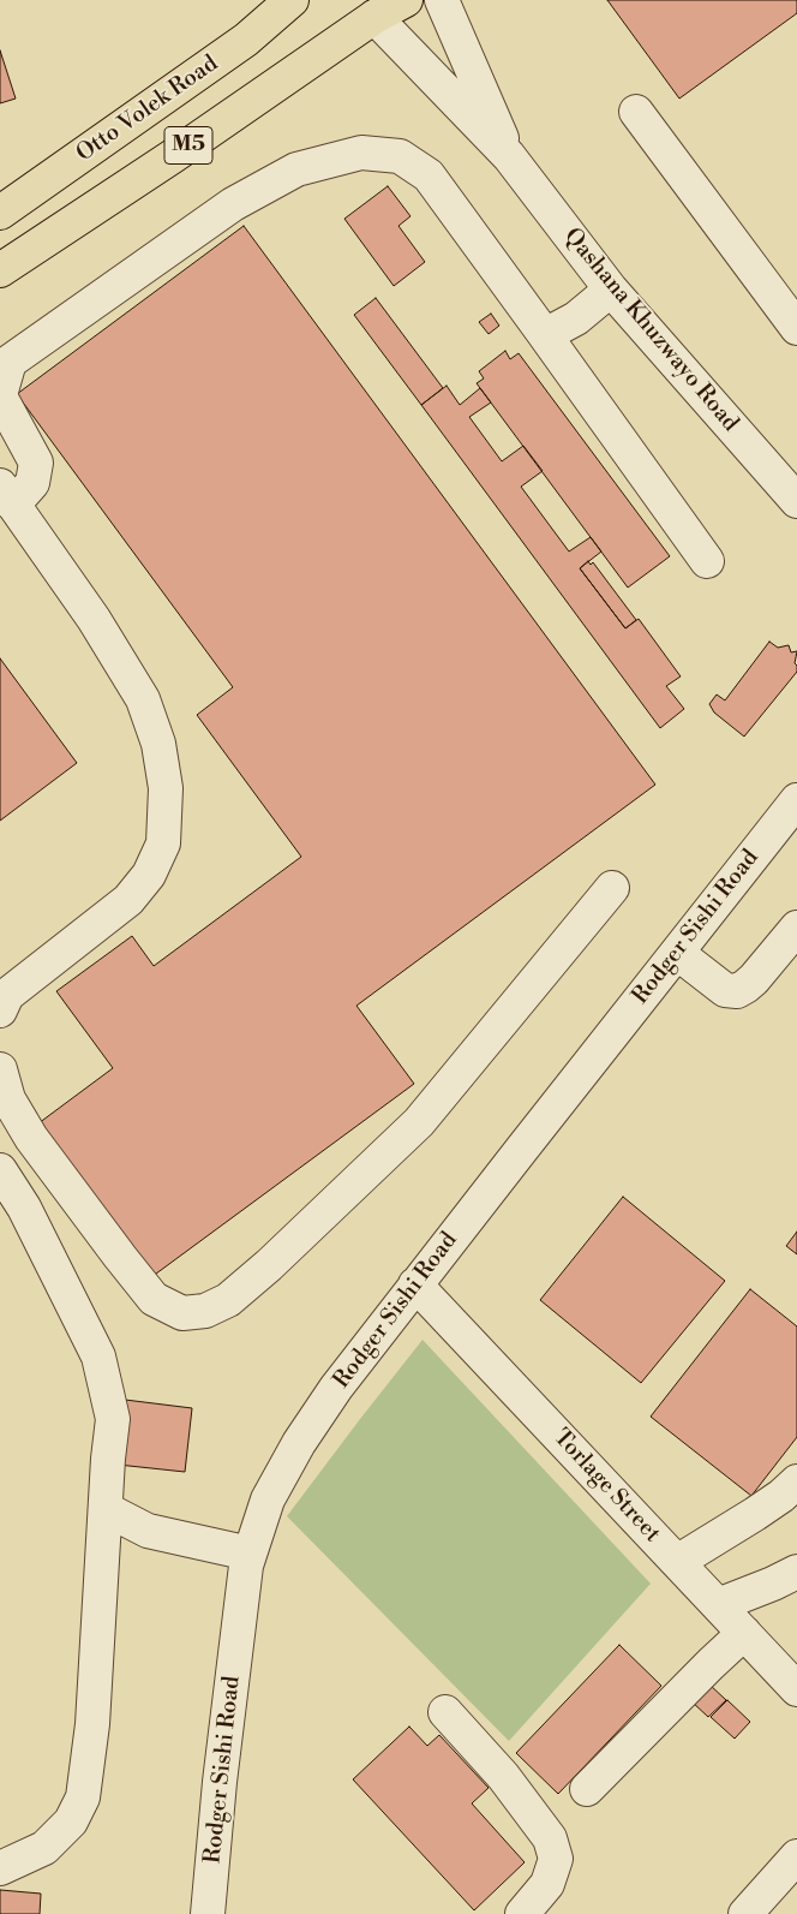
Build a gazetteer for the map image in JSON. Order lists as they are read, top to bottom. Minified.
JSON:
{"streets":{"main road":["Otto Volek Road","M5"],"street":["Qashana Khuzwayo Road","Rodger Sishi Road","Torlage Street"]},"crossings":[["M5","Qashana Khuzwayo Road"],["Rodger Sishi Road","Torlage Street"]]}
